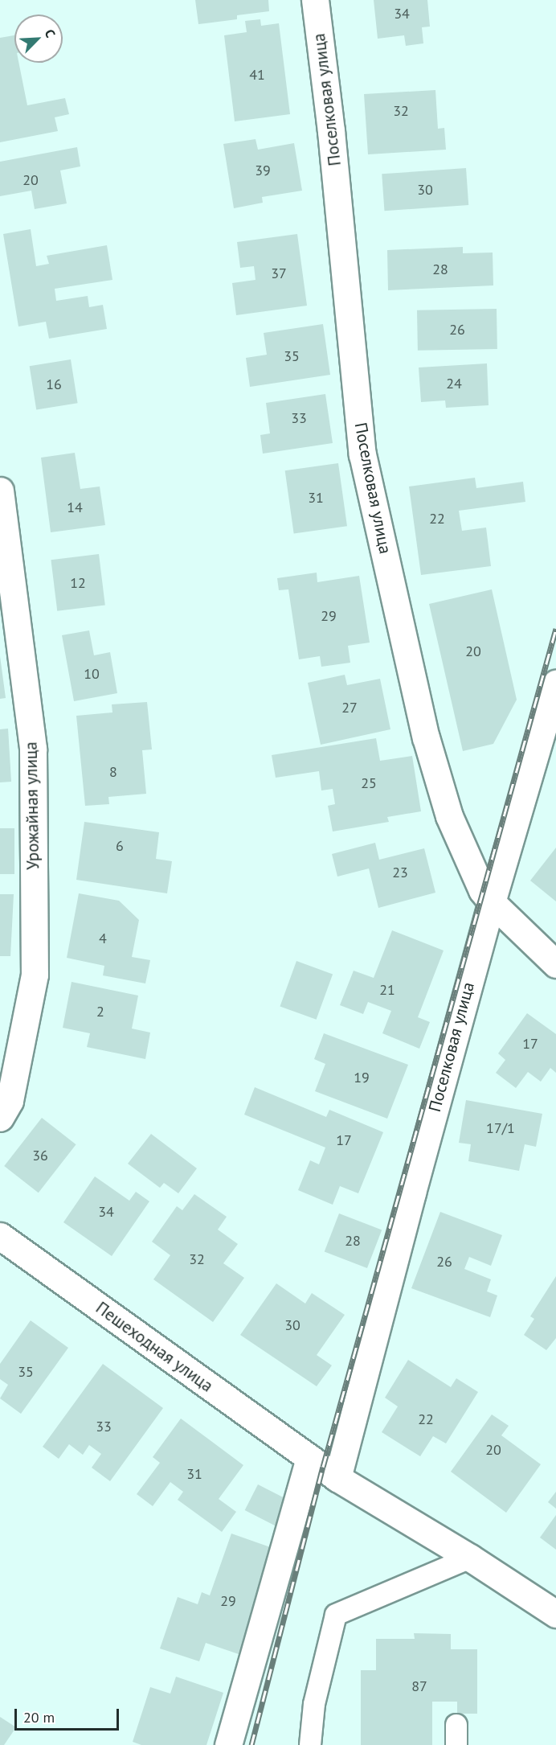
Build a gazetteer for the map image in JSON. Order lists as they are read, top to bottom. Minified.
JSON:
{"streets":{"street":["Поселковая улица","Урожайная улица","Пешеходная улица"]},"crossings":[["Поселковая улица","Пешеходная улица"]],"house_numbers":["34","41","32","39","20","30","28","37","26","35","24","16","33","31","14","22","12","29","20","10","27","8","25","6","23","4","21","2","17","19","17/1","17","36","34","28","32","26","30","35","22","33","20","31","29","87"],"scale_bar":"20 m","north":"top right"}
